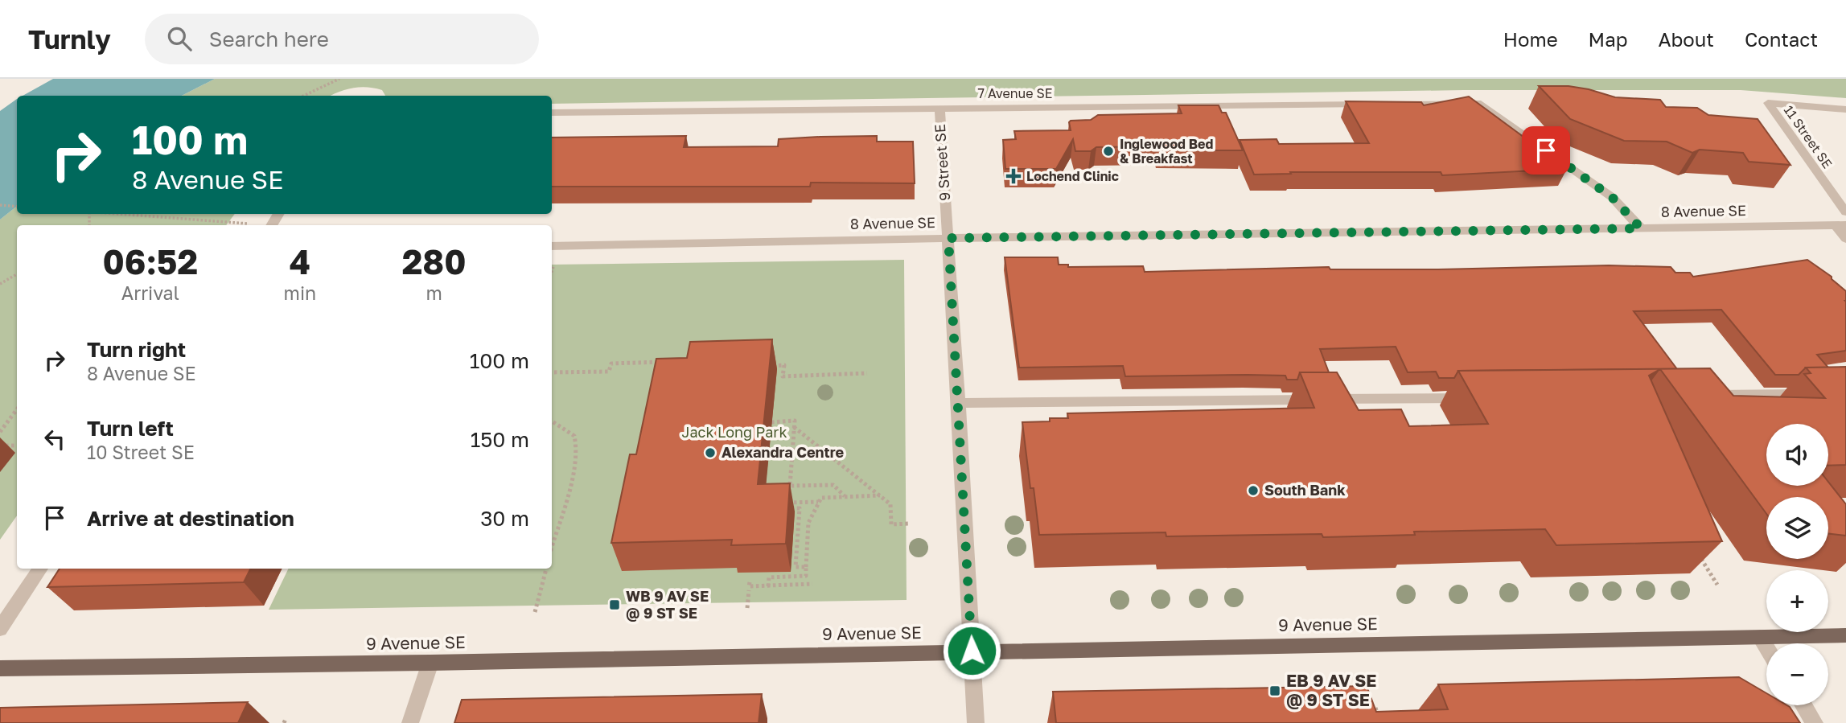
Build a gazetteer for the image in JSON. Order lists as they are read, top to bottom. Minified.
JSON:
{"streets":{"main road":["9 Avenue SE"],"street":["7 Avenue SE","11 Street SE","9 Street SE","8 Avenue SE"]},"crossings":[["7 Avenue SE","9 Street SE"],["9 Street SE","8 Avenue SE"],["9 Street SE","9 Avenue SE"]],"parks":["Jack Long Park"],"places":{"other":["Inglewood Bed & Breakfast","Alexandra Centre","South Bank"],"health":["Lochend Clinic"],"transit":["WB 9 AV SE @ 9 ST SE","EB 9 AV SE @ 9 ST SE"]},"page":{"header":"Turnly","search":"Search here","nav":["Home","Map","About","Contact"],"turn":["100 m","8 Avenue SE"],"eta":["06:52","Arrival","4","min","280","m"],"list":[{"name":"Turn right","note":"8 Avenue SE","value":"100 m"},{"name":"Turn left","note":"10 Street SE","value":"150 m"},{"name":"Arrive at destination","value":"30 m"}],"map_buttons":["+","−"]}}
